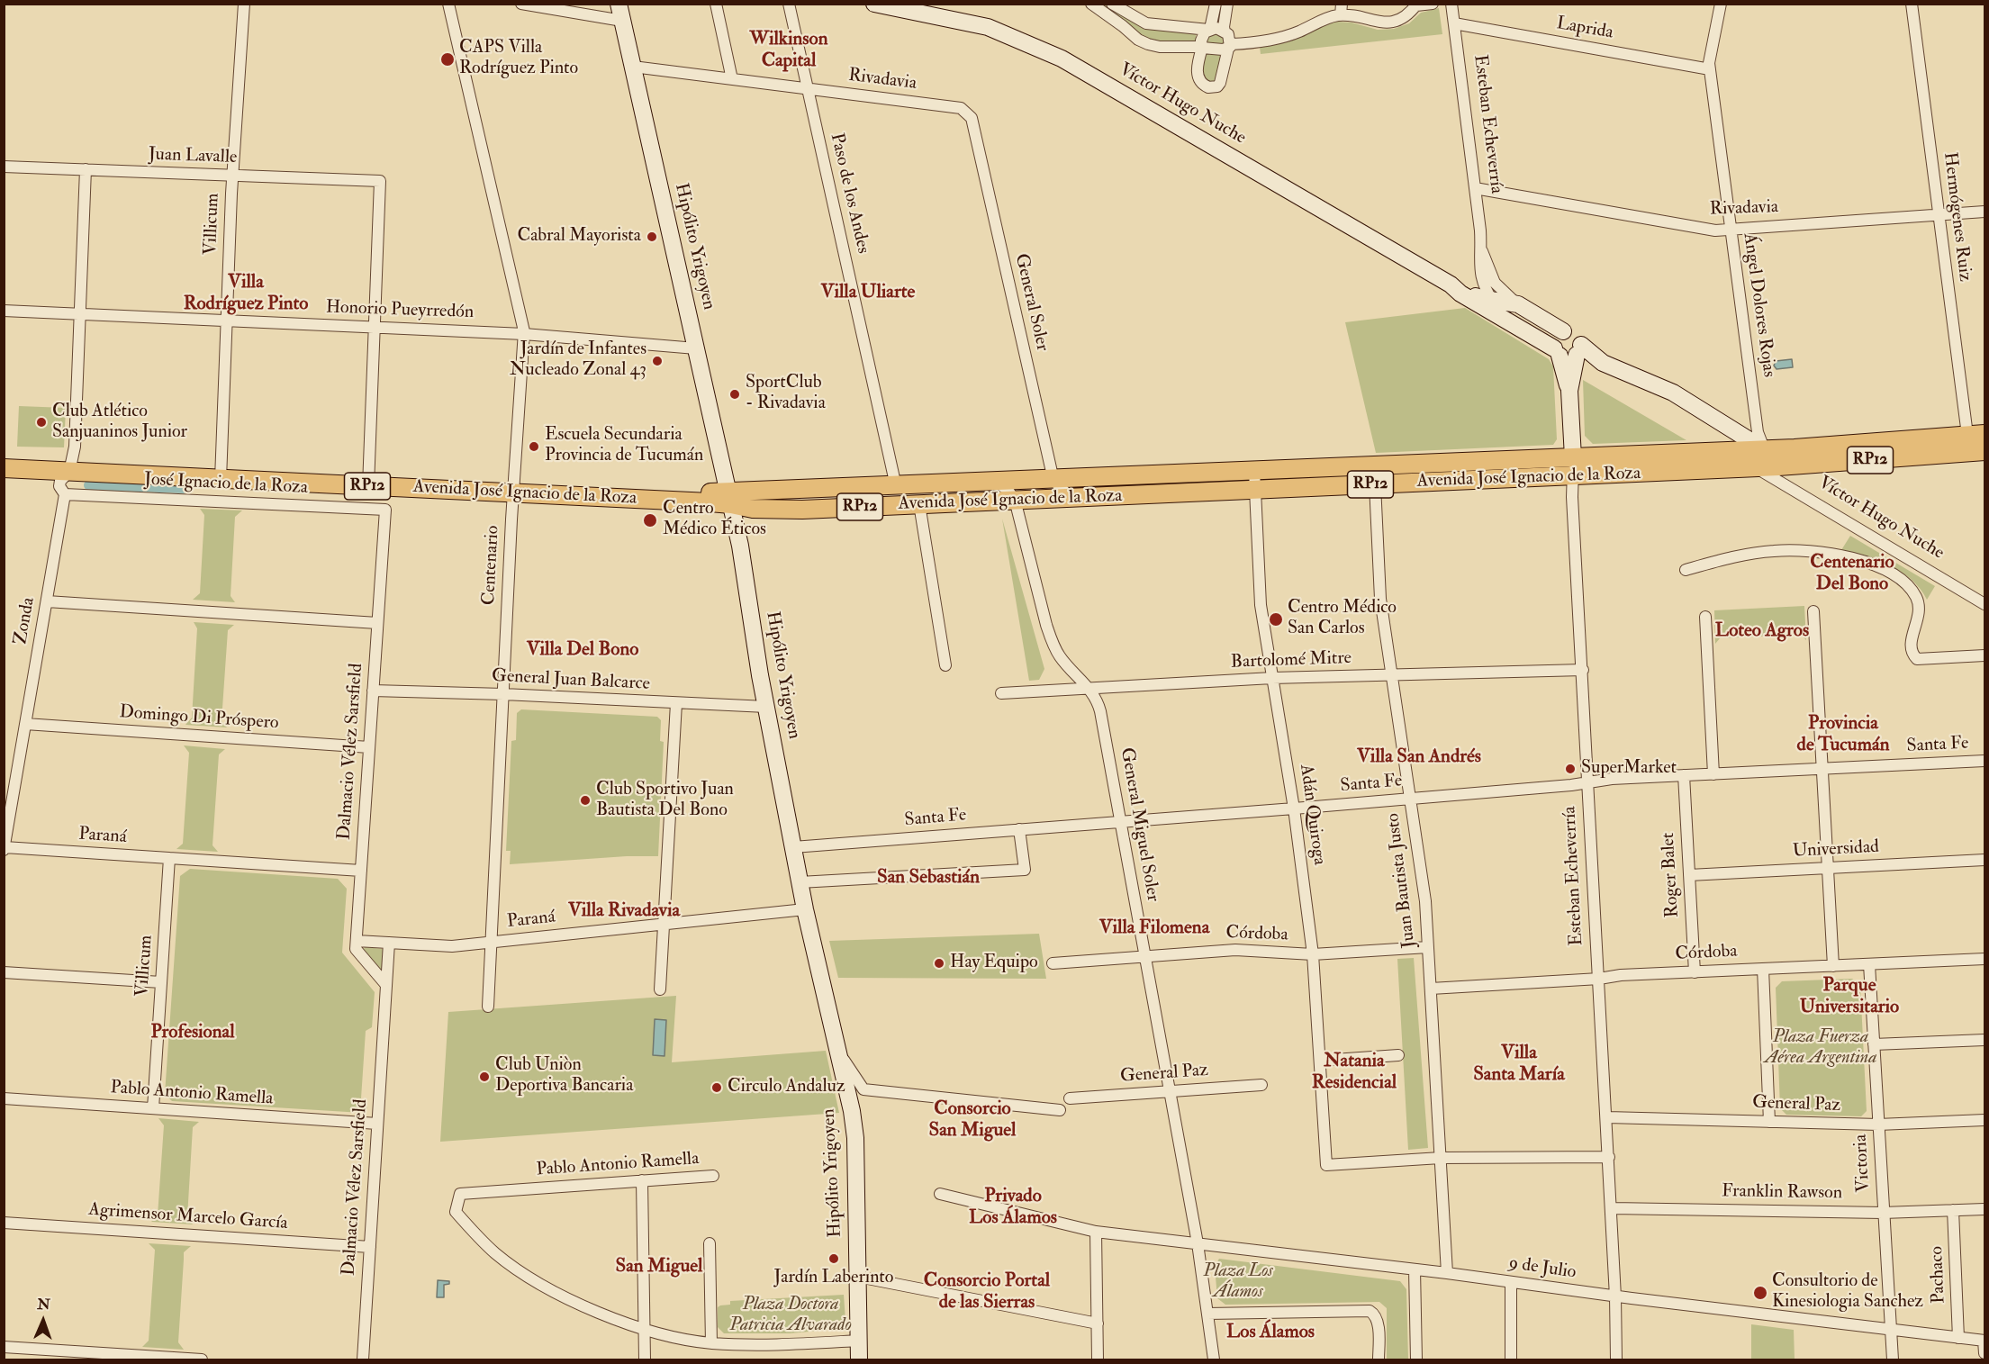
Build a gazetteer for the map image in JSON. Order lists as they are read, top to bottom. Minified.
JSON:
{"streets":{"main road":["Víctor Hugo Nuche","Esteban Echeverría","Hipólito Yrigoyen","RP12","Avenida José Ignacio de la Roza"],"street":["Laprida","Rivadavia","Juan Lavalle","Paso de los Andes","Hermógenes Ruiz","Villicum","General Soler","Ángel Dolores Rojas","Honorio Pueyrredón","José Ignacio de la Roza","Centenario","Zonda","Bartolomé Mitre","General Juan Balcarce","Domingo Di Próspero","Santa Fe","Dalmacio Vélez Sarsfield","Adán Quiroga","General Miguel Soler","Paraná","Universidad","Roger Balet","Juan Bautista Justo","Córdoba","General Paz","Pablo Antonio Ramella","Victoria","Franklin Rawson","Agrimensor Marcelo García","9 de Julio","Pachaco"]},"crossings":[["Laprida","Esteban Echeverría"],["Laprida","Ángel Dolores Rojas"],["Rivadavia","Esteban Echeverría"],["Rivadavia","Paso de los Andes"],["Rivadavia","Hermógenes Ruiz"],["Rivadavia","Hipólito Yrigoyen"],["Rivadavia","General Soler"],["Rivadavia","Ángel Dolores Rojas"],["Víctor Hugo Nuche","Esteban Echeverría"],["Víctor Hugo Nuche","Avenida José Ignacio de la Roza"],["Esteban Echeverría","Avenida José Ignacio de la Roza"],["Esteban Echeverría","Bartolomé Mitre"],["Esteban Echeverría","Santa Fe"],["Esteban Echeverría","Córdoba"],["Esteban Echeverría","General Paz"],["Esteban Echeverría","Franklin Rawson"],["Esteban Echeverría","9 de Julio"],["Juan Lavalle","Villicum"],["Juan Lavalle","Honorio Pueyrredón"],["Juan Lavalle","Zonda"],["Paso de los Andes","Avenida José Ignacio de la Roza"],["Hermógenes Ruiz","Avenida José Ignacio de la Roza"],["Villicum","Honorio Pueyrredón"],["Villicum","Avenida José Ignacio de la Roza"],["Villicum","Paraná"],["Villicum","Pablo Antonio Ramella"],["Hipólito Yrigoyen","Honorio Pueyrredón"],["Hipólito Yrigoyen","Avenida José Ignacio de la Roza"],["Hipólito Yrigoyen","General Juan Balcarce"],["Hipólito Yrigoyen","Santa Fe"],["Hipólito Yrigoyen","Paraná"],["General Soler","Avenida José Ignacio de la Roza"],["Ángel Dolores Rojas","Avenida José Ignacio de la Roza"],["Honorio Pueyrredón","Centenario"],["Honorio Pueyrredón","Zonda"],["Avenida José Ignacio de la Roza","Centenario"],["Avenida José Ignacio de la Roza","Zonda"],["Avenida José Ignacio de la Roza","Adán Quiroga"],["Avenida José Ignacio de la Roza","General Miguel Soler"],["Avenida José Ignacio de la Roza","Juan Bautista Justo"],["José Ignacio de la Roza","Zonda"],["José Ignacio de la Roza","Dalmacio Vélez Sarsfield"],["Centenario","General Juan Balcarce"],["Centenario","Paraná"],["Zonda","Domingo Di Próspero"],["Zonda","Paraná"],["Bartolomé Mitre","Adán Quiroga"],["Bartolomé Mitre","General Miguel Soler"],["Bartolomé Mitre","Juan Bautista Justo"],["General Juan Balcarce","Dalmacio Vélez Sarsfield"],["Domingo Di Próspero","Dalmacio Vélez Sarsfield"],["Santa Fe","Adán Quiroga"],["Santa Fe","General Miguel Soler"],["Santa Fe","Roger Balet"],["Santa Fe","Juan Bautista Justo"],["Dalmacio Vélez Sarsfield","Paraná"],["Dalmacio Vélez Sarsfield","Pablo Antonio Ramella"],["Dalmacio Vélez Sarsfield","Agrimensor Marcelo García"],["Adán Quiroga","Juan Bautista Justo"],["Adán Quiroga","Córdoba"],["General Miguel Soler","Córdoba"],["General Miguel Soler","General Paz"],["General Miguel Soler","9 de Julio"],["Universidad","Roger Balet"],["Roger Balet","Córdoba"],["Juan Bautista Justo","Córdoba"],["Juan Bautista Justo","9 de Julio"],["Córdoba","Victoria"],["General Paz","Victoria"],["Victoria","Franklin Rawson"],["Victoria","9 de Julio"],["Franklin Rawson","Pachaco"],["9 de Julio","Pachaco"]],"districts":["Wilkinson Capital","Villa Rodríguez Pinto","Villa Uliarte","Centenario Del Bono","Loteo Agros","Villa Del Bono","Provincia de Tucumán","Villa San Andrés","San Sebastián","Villa Rivadavia","Villa Filomena","Parque Universitario","Profesional","Villa Santa María","Natania Residencial","Consorcio San Miguel","Privado Los Álamos","San Miguel","Consorcio Portal de las Sierras","Los Álamos"],"parks":["Plaza Fuerza Aérea Argentina","Plaza Los Álamos","Plaza Doctora Patricia Alvarado"],"places":["CAPS Villa Rodríguez Pinto","Cabral Mayorista","Jardín de Infantes Nucleado Zonal 43","SportClub - Rivadavia","Club Atlético Sanjuaninos Junior","Escuela Secundaria Provincia de Tucumán","Centro Médico Éticos","Centro Médico San Carlos","SuperMarket","Club Sportivo Juan Bautista Del Bono","Hay Equipo","Club Uniòn Deportiva Bancaria","Circulo Andaluz","Jardín Laberinto","Consultorio de Kinesiologia Sanchez"],"north":"top"}
